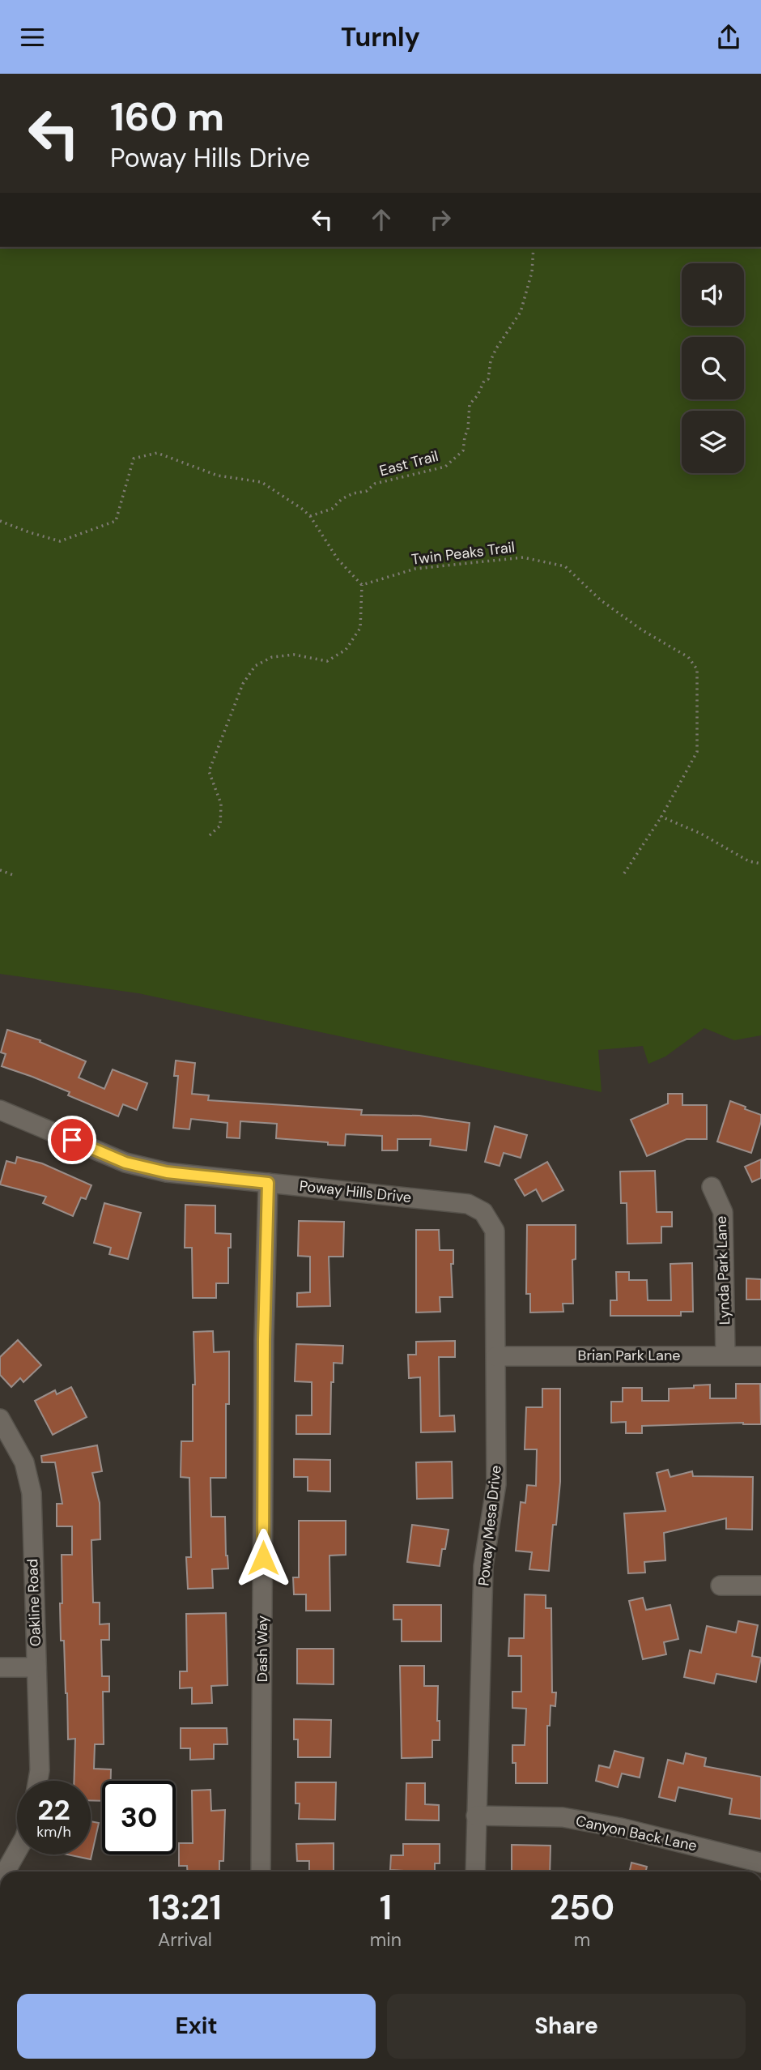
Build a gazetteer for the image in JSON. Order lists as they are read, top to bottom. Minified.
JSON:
{"streets":{"street":["Poway Hills Drive","Lynda Park Lane","Brian Park Lane","Poway Mesa Drive","Oakline Road","Dash Way","Canyon Back Lane"],"path":["East Trail","Twin Peaks Trail"]},"crossings":[["Poway Hills Drive","Poway Mesa Drive"],["Poway Hills Drive","Dash Way"],["Lynda Park Lane","Brian Park Lane"],["Brian Park Lane","Poway Mesa Drive"],["Poway Mesa Drive","Canyon Back Lane"]],"page":{"header":"Turnly","turn":["160 m","Poway Hills Drive"],"speed":"22 km/h","limit":"30","eta":["13:21","Arrival","1","min","250","m"],"buttons":["Exit","Share"]}}
